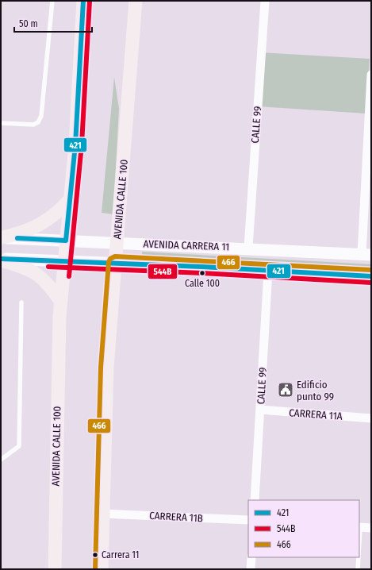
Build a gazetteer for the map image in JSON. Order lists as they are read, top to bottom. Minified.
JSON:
{"streets":{"main road":["AVENIDA CALLE 100","AVENIDA CARRERA 11"],"street":["CALLE 99","CARRERA 11A","CARRERA 11B"]},"crossings":[["CALLE 99","AVENIDA CARRERA 11"],["CALLE 99","CARRERA 11A"],["AVENIDA CALLE 100","AVENIDA CARRERA 11"],["AVENIDA CALLE 100","CARRERA 11B"]],"places":{"other":["Calle 100","Carrera 11"],"public building":["Edificio punto 99"]},"lines":["transit line 421","transit line 544B","transit line 466"],"legend":["421","544B","466"],"scale_bar":"50 m"}
